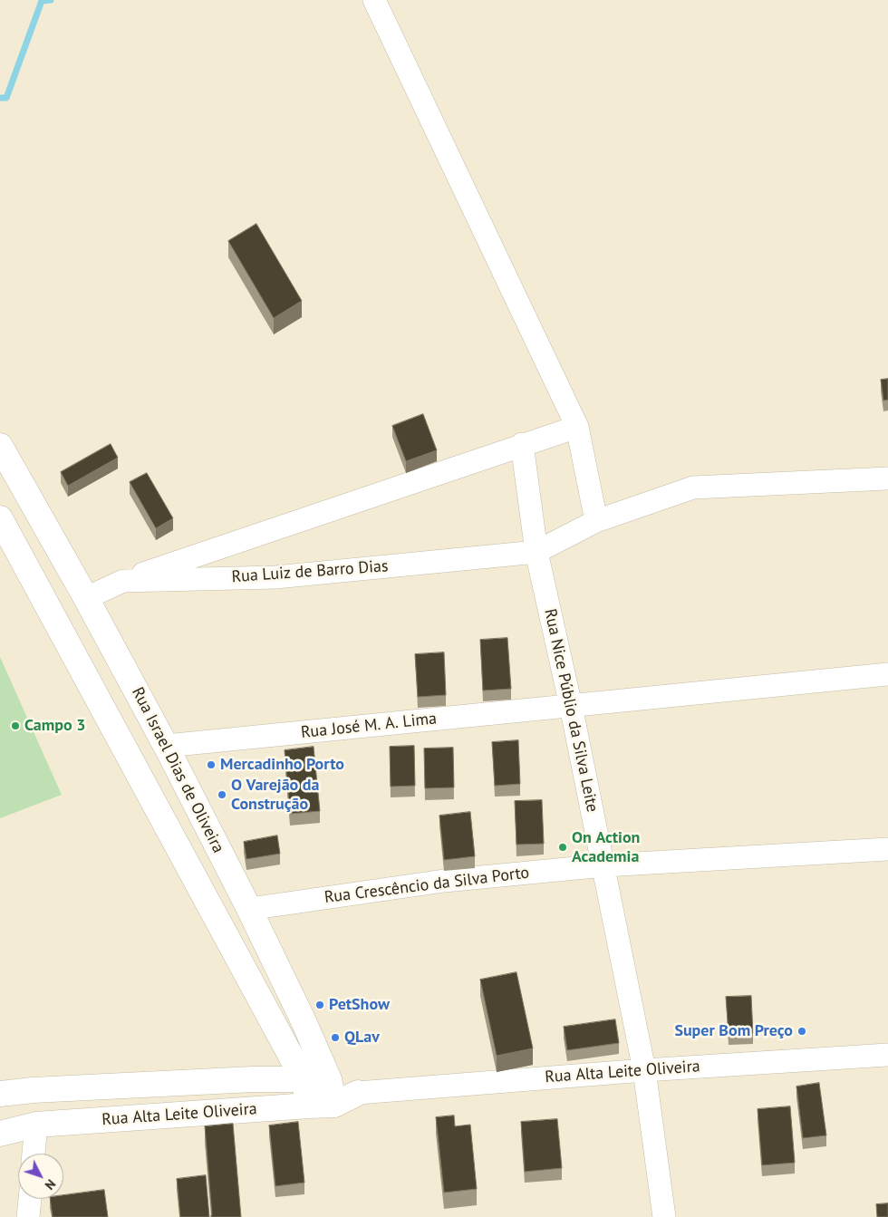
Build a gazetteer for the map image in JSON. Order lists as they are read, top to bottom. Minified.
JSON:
{"streets":{"main road":["Rua Israel Dias de Oliveira","Rua Alta Leite Oliveira"],"street":["Rua Luiz de Barro Dias","Rua Nice Públio da Silva Leite","Rua José M. A. Lima","Rua Crescêncio da Silva Porto"]},"crossings":[["Rua Luiz de Barro Dias","Rua Nice Públio da Silva Leite"],["Rua Luiz de Barro Dias","Rua Israel Dias de Oliveira"],["Rua Nice Públio da Silva Leite","Rua José M. A. Lima"],["Rua Nice Públio da Silva Leite","Rua Crescêncio da Silva Porto"],["Rua Nice Públio da Silva Leite","Rua Alta Leite Oliveira"],["Rua José M. A. Lima","Rua Israel Dias de Oliveira"],["Rua Israel Dias de Oliveira","Rua Crescêncio da Silva Porto"],["Rua Israel Dias de Oliveira","Rua Alta Leite Oliveira"]],"places":["Campo 3","Mercadinho Porto","O Varejão da Construção","On Action Academia","PetShow","Super Bom Preço","QLav"],"north":"bottom right"}
